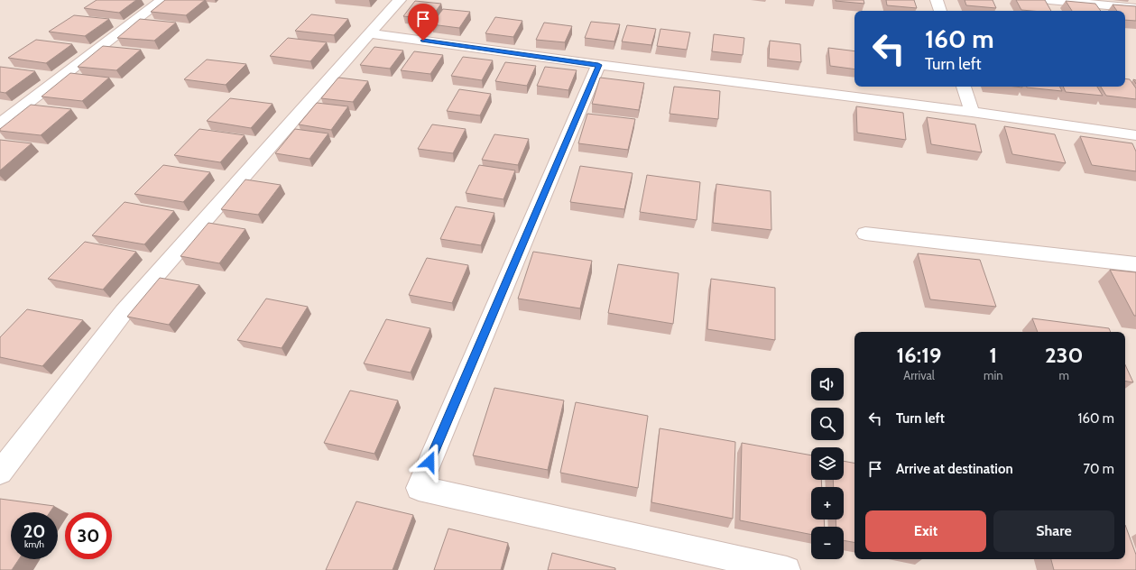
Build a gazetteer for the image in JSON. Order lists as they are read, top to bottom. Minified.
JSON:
{"page":{"turn":["160 m","Turn left"],"eta":["16:19","Arrival","1","min","230","m"],"map_buttons":["+","−"],"list":[{"name":"Turn left","value":"160 m"},{"name":"Arrive at destination","value":"70 m"}],"buttons":["Exit","Share"],"speed":"20 km/h","limit":"30"}}
